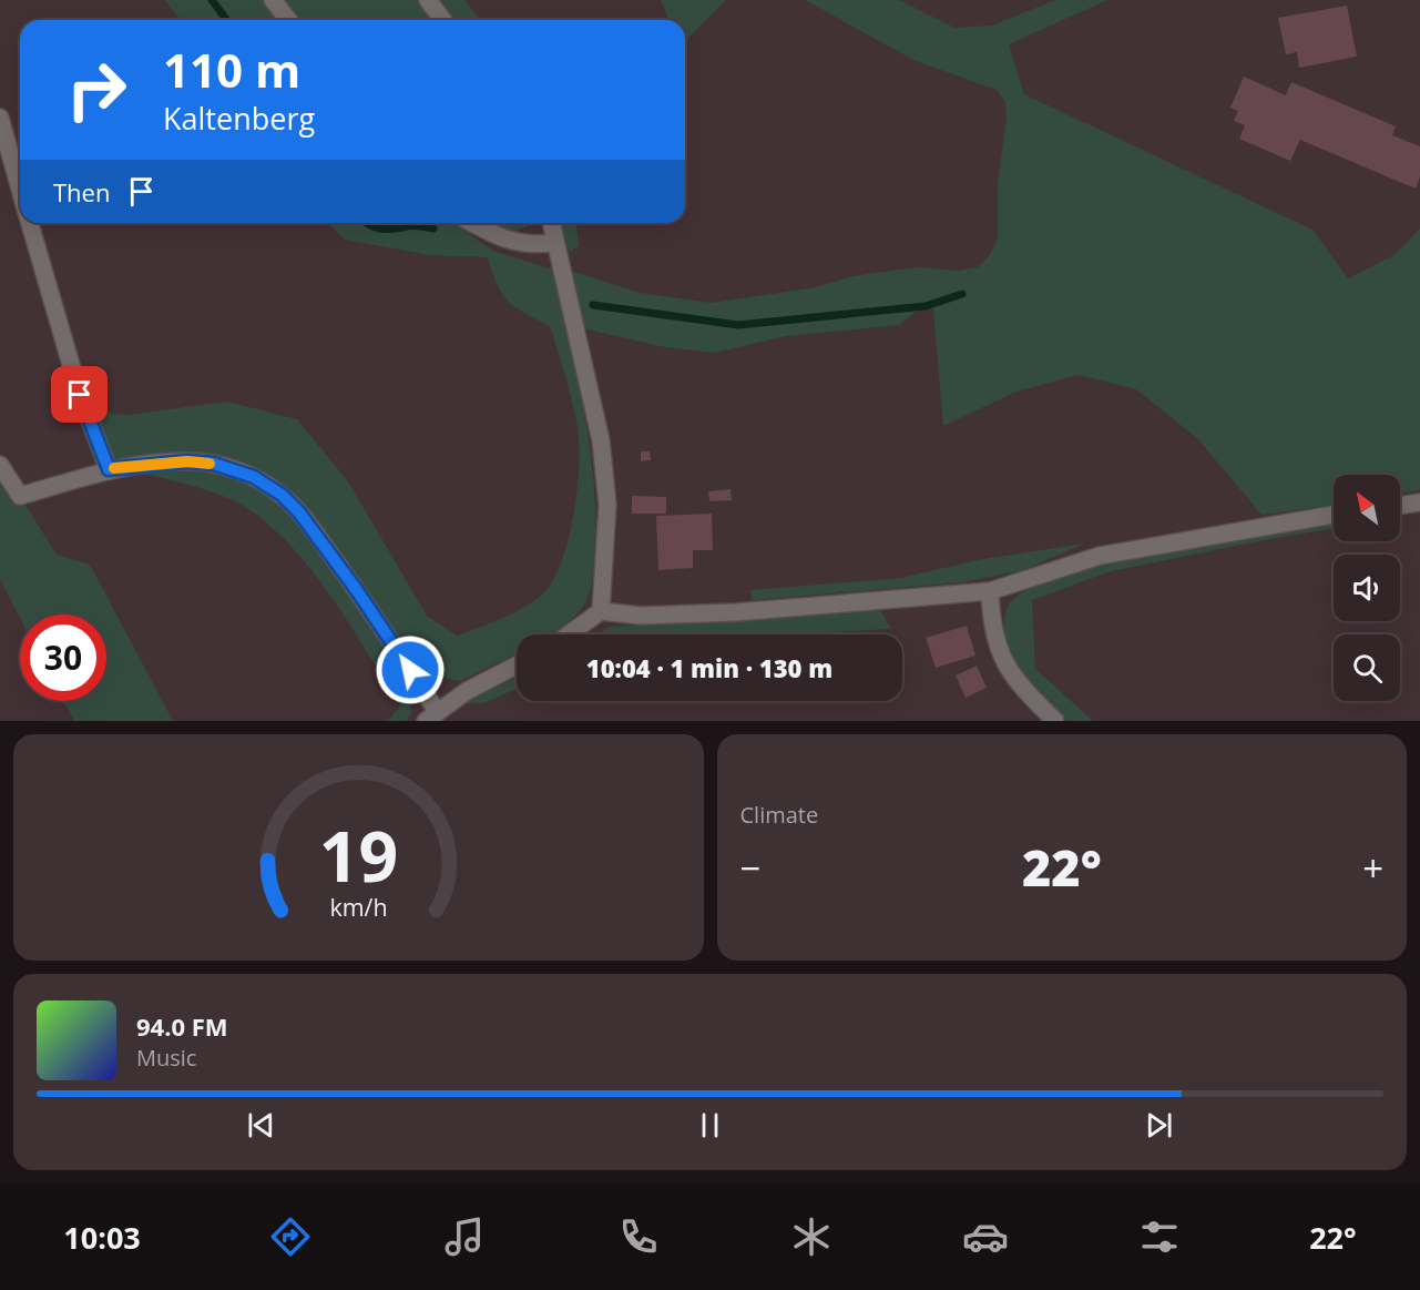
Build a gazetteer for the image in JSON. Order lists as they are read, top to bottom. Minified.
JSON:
{"north":"top left","page":{"turn":["110 m","Kaltenberg"],"then":"Then","limit":"30","trip":"10:04 · 1 min · 130 m","tile":"Climate","heat":["−","22°","+"],"song":["94.0 FM","Music"],"tabs":["10:03","22°"],"gauge":["19","km/h"]}}
